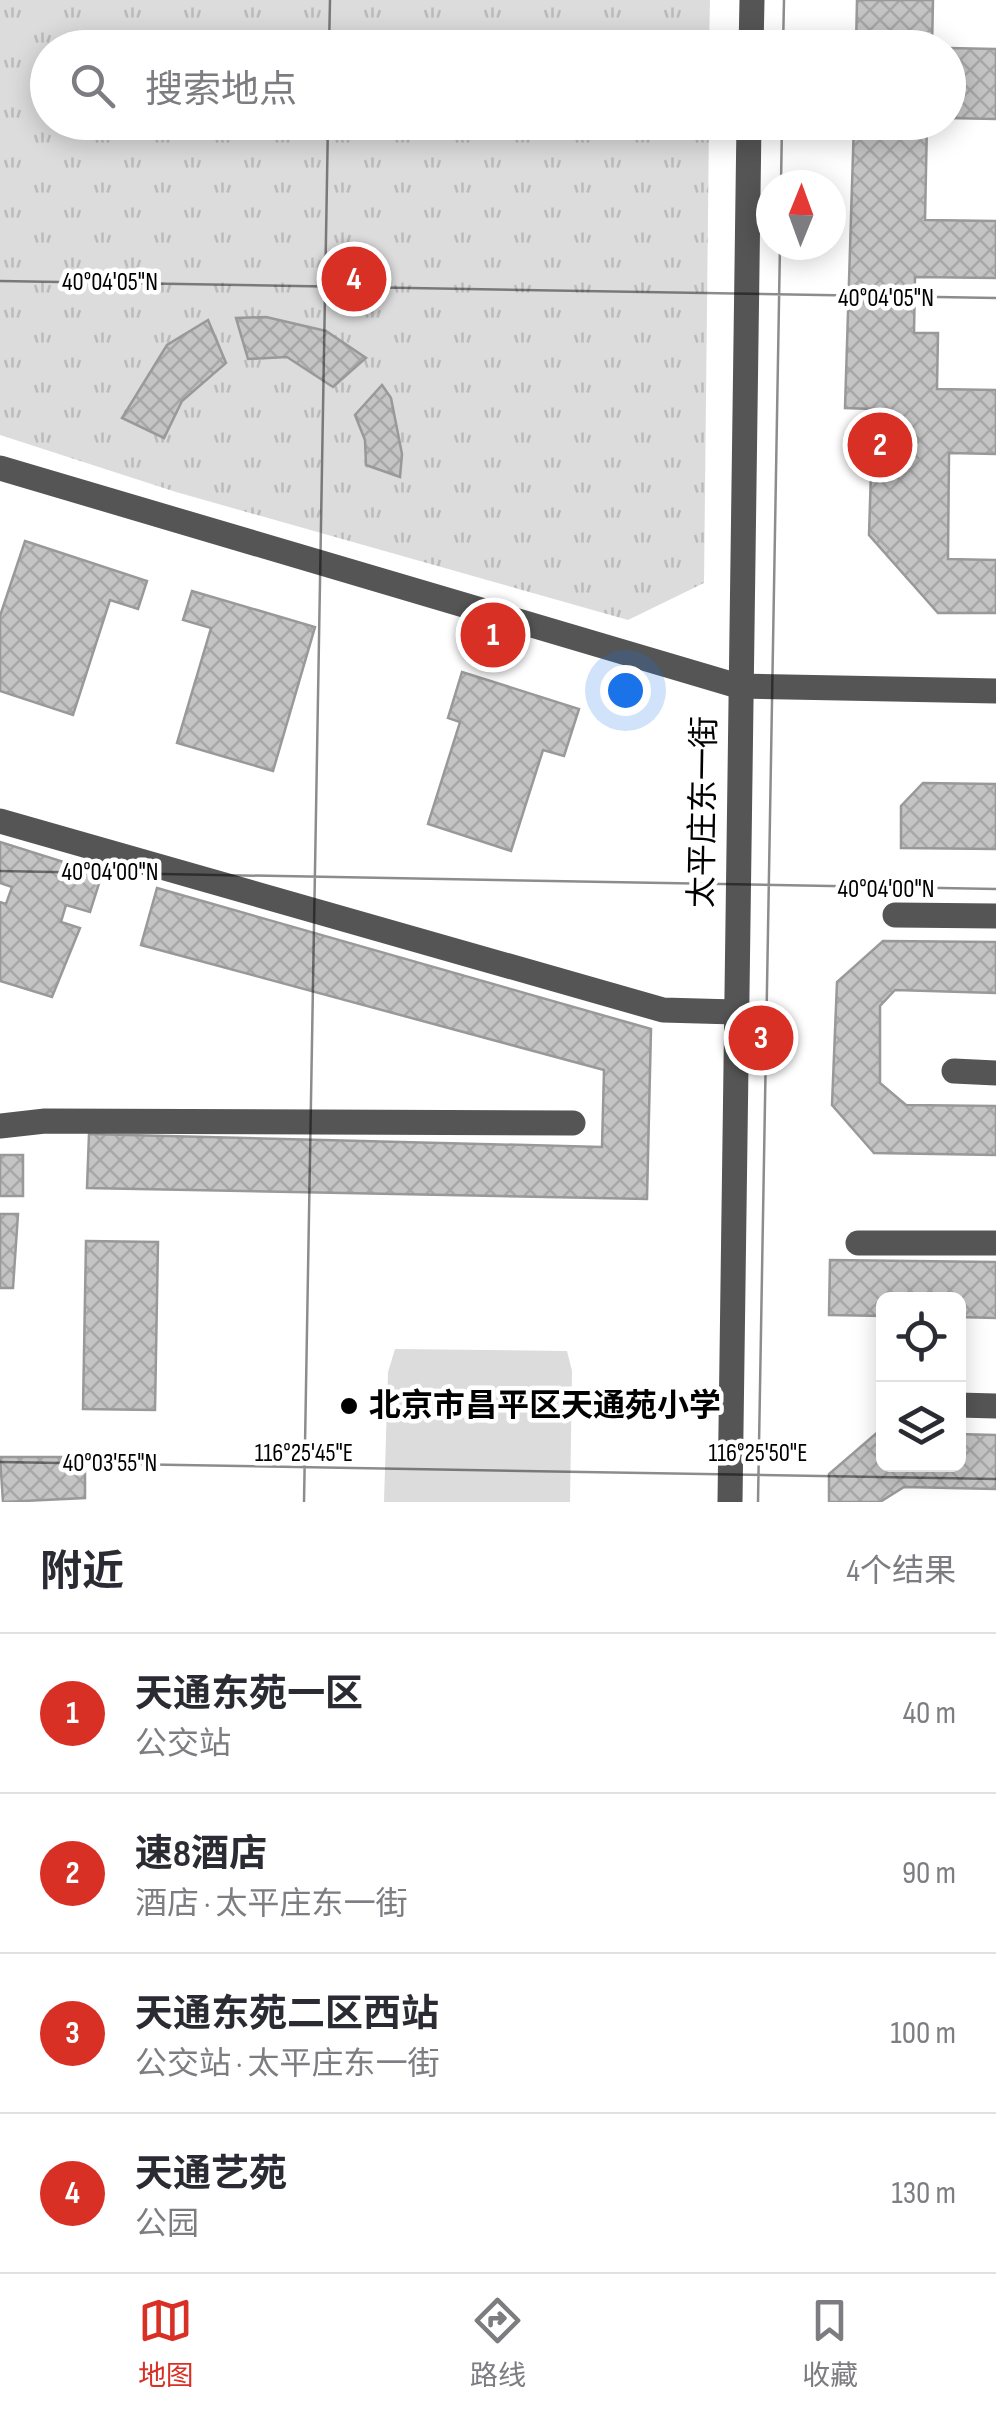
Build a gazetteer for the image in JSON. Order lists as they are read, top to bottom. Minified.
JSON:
{"streets":{"street":["太平庄东一街"]},"places":["北京市昌平区天通苑小学"],"north":"top","page":{"search":"搜索地点","pins":["4","2","1","3"],"heading":["附近","4个结果"],"list":[{"mark":"1","name":"天通东苑一区","note":"公交站","value":"40 m"},{"mark":"2","name":"速8酒店","note":"酒店 · 太平庄东一街","value":"90 m"},{"mark":"3","name":"天通东苑二区西站","note":"公交站 · 太平庄东一街","value":"100 m"},{"mark":"4","name":"天通艺苑","note":"公园","value":"130 m"}],"nav":["地图","路线","收藏"]},"coordinates":["40°04'05\"N","40°04'00\"N","116°25'45\"E","116°25'50\"E","40°03'55\"N"]}
